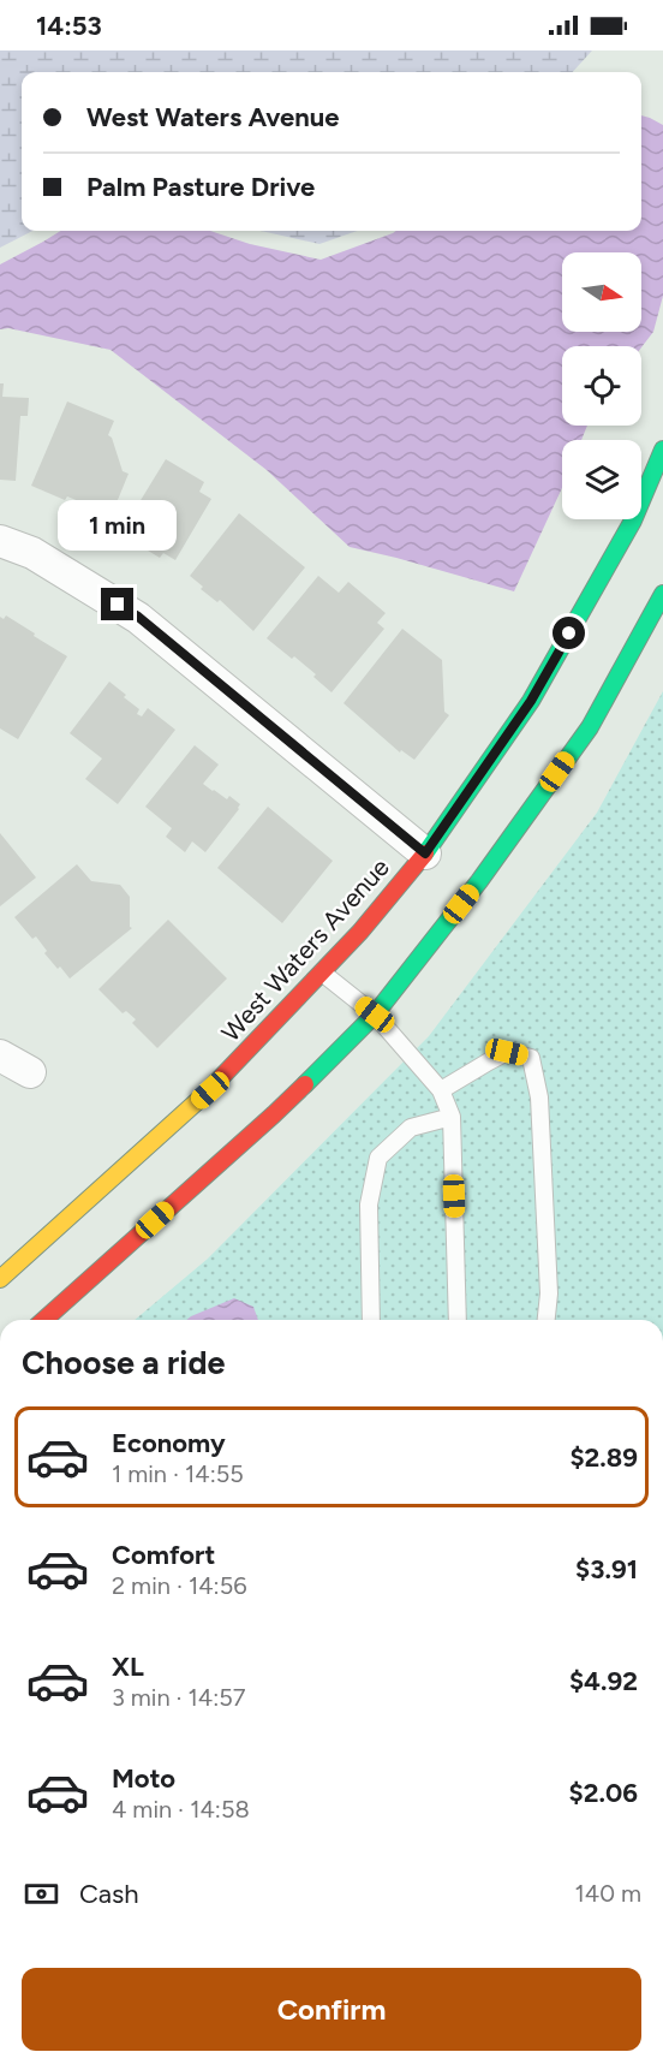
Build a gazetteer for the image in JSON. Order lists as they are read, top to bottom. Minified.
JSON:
{"streets":{"street":["West Waters Avenue"]},"north":"right","page":{"status":"14:53","banner":["West Waters Avenue","Palm Pasture Drive"],"bubble":"1 min","heading":"Choose a ride","list":[{"name":"Economy","note":"1 min · 14:55","value":"$2.89"},{"name":"Comfort","note":"2 min · 14:56","value":"$3.91"},{"name":"XL","note":"3 min · 14:57","value":"$4.92"},{"name":"Moto","note":"4 min · 14:58","value":"$2.06"}],"pay":["Cash","140 m"],"buttons":"Confirm"}}
